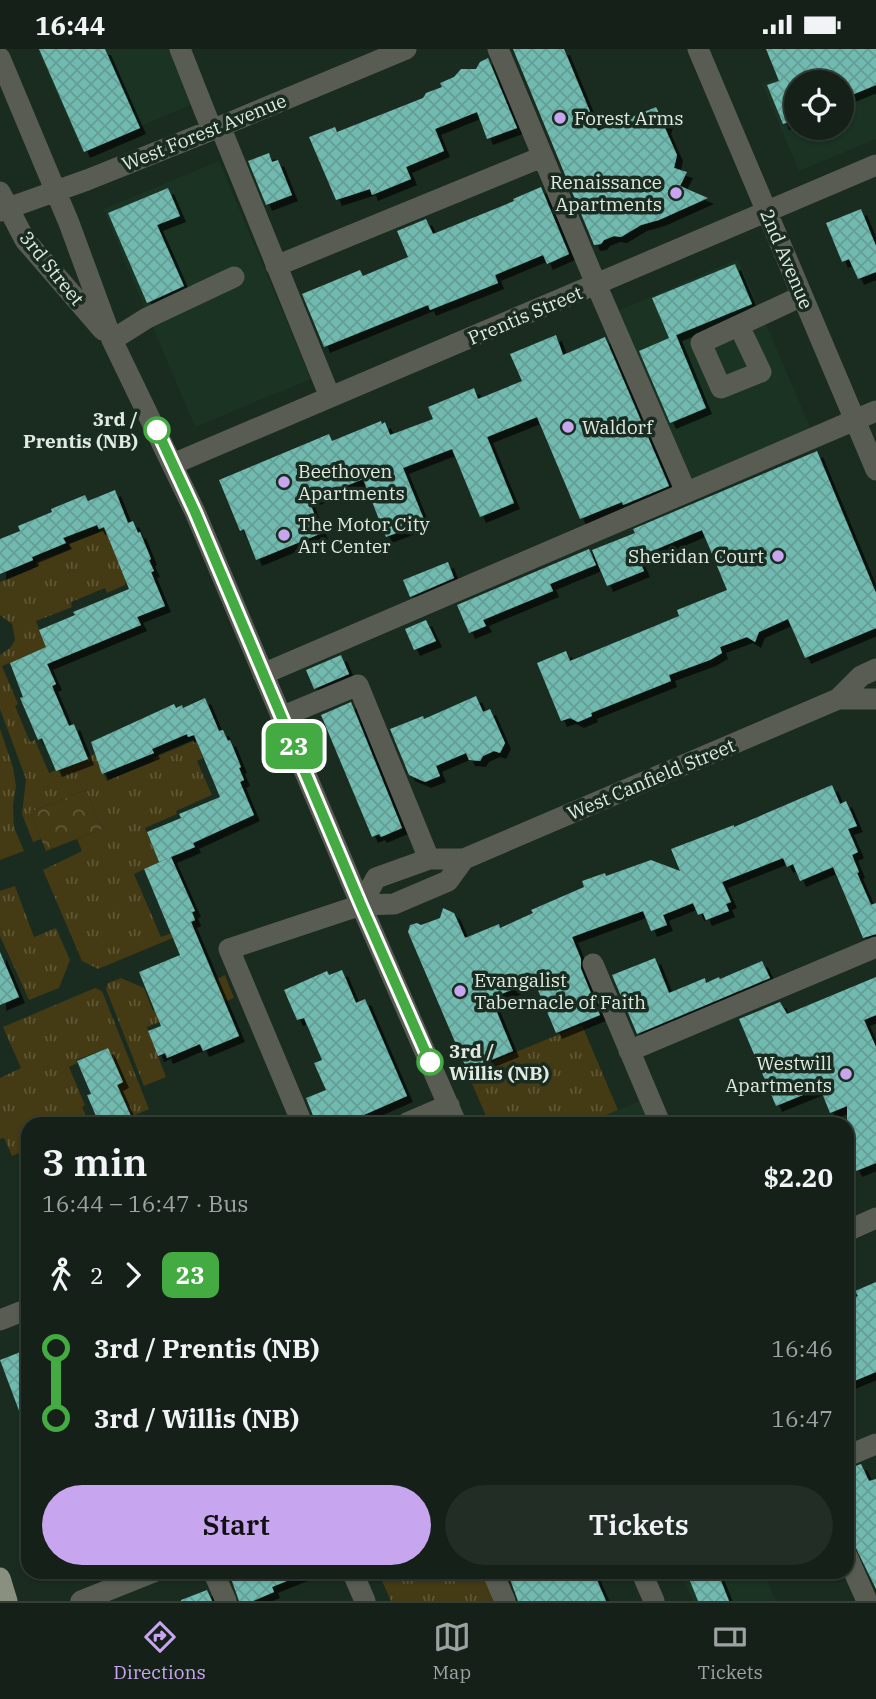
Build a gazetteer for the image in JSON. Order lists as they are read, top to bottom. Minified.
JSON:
{"streets":{"street":["West Forest Avenue","2nd Avenue","3rd Street","Prentis Street","West Canfield Street"]},"crossings":[["West Forest Avenue","3rd Street"],["2nd Avenue","Prentis Street"],["3rd Street","Prentis Street"],["3rd Street","West Canfield Street"]],"places":["Forest Arms","Renaissance Apartments","Waldorf","3rd / Prentis (NB)","Beethoven Apartments","The Motor City Art Center","Sheridan Court","Evangalist Tabernacle of Faith","3rd / Willis (NB)","Westwill Apartments"],"lines":["bus line 23"],"page":{"status":"16:44","on_map":"23","heading":["3 min","16:44 – 16:47 · Bus","$2.20"],"legs":["2","23"],"list":[{"name":"3rd / Prentis (NB)","value":"16:46"},{"name":"3rd / Willis (NB)","value":"16:47"}],"buttons":["Start","Tickets"],"tabs":["Directions","Map","Tickets"]}}
